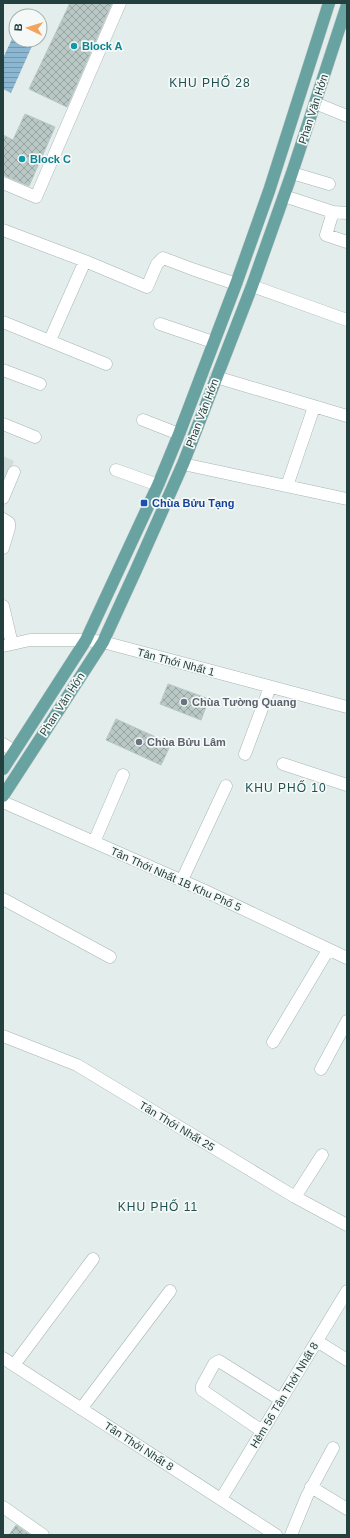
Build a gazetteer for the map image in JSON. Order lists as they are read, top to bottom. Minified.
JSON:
{"streets":{"main road":["Phan Văn Hớn"],"street":["Tân Thới Nhất 1","Tân Thới Nhất 1B Khu Phố 5","Tân Thới Nhất 25","Hẻm 56 Tân Thới Nhất 8","Tân Thới Nhất 8"]},"crossings":[["Phan Văn Hớn","Tân Thới Nhất 1"],["Hẻm 56 Tân Thới Nhất 8","Tân Thới Nhất 8"]],"districts":["KHU PHỐ 28","KHU PHỐ 10","KHU PHỐ 11"],"places":{"other":["Block A","Block C","Chùa Tường Quang","Chùa Bửu Lâm"],"transit":["Chùa Bửu Tạng"]},"north":"left"}
